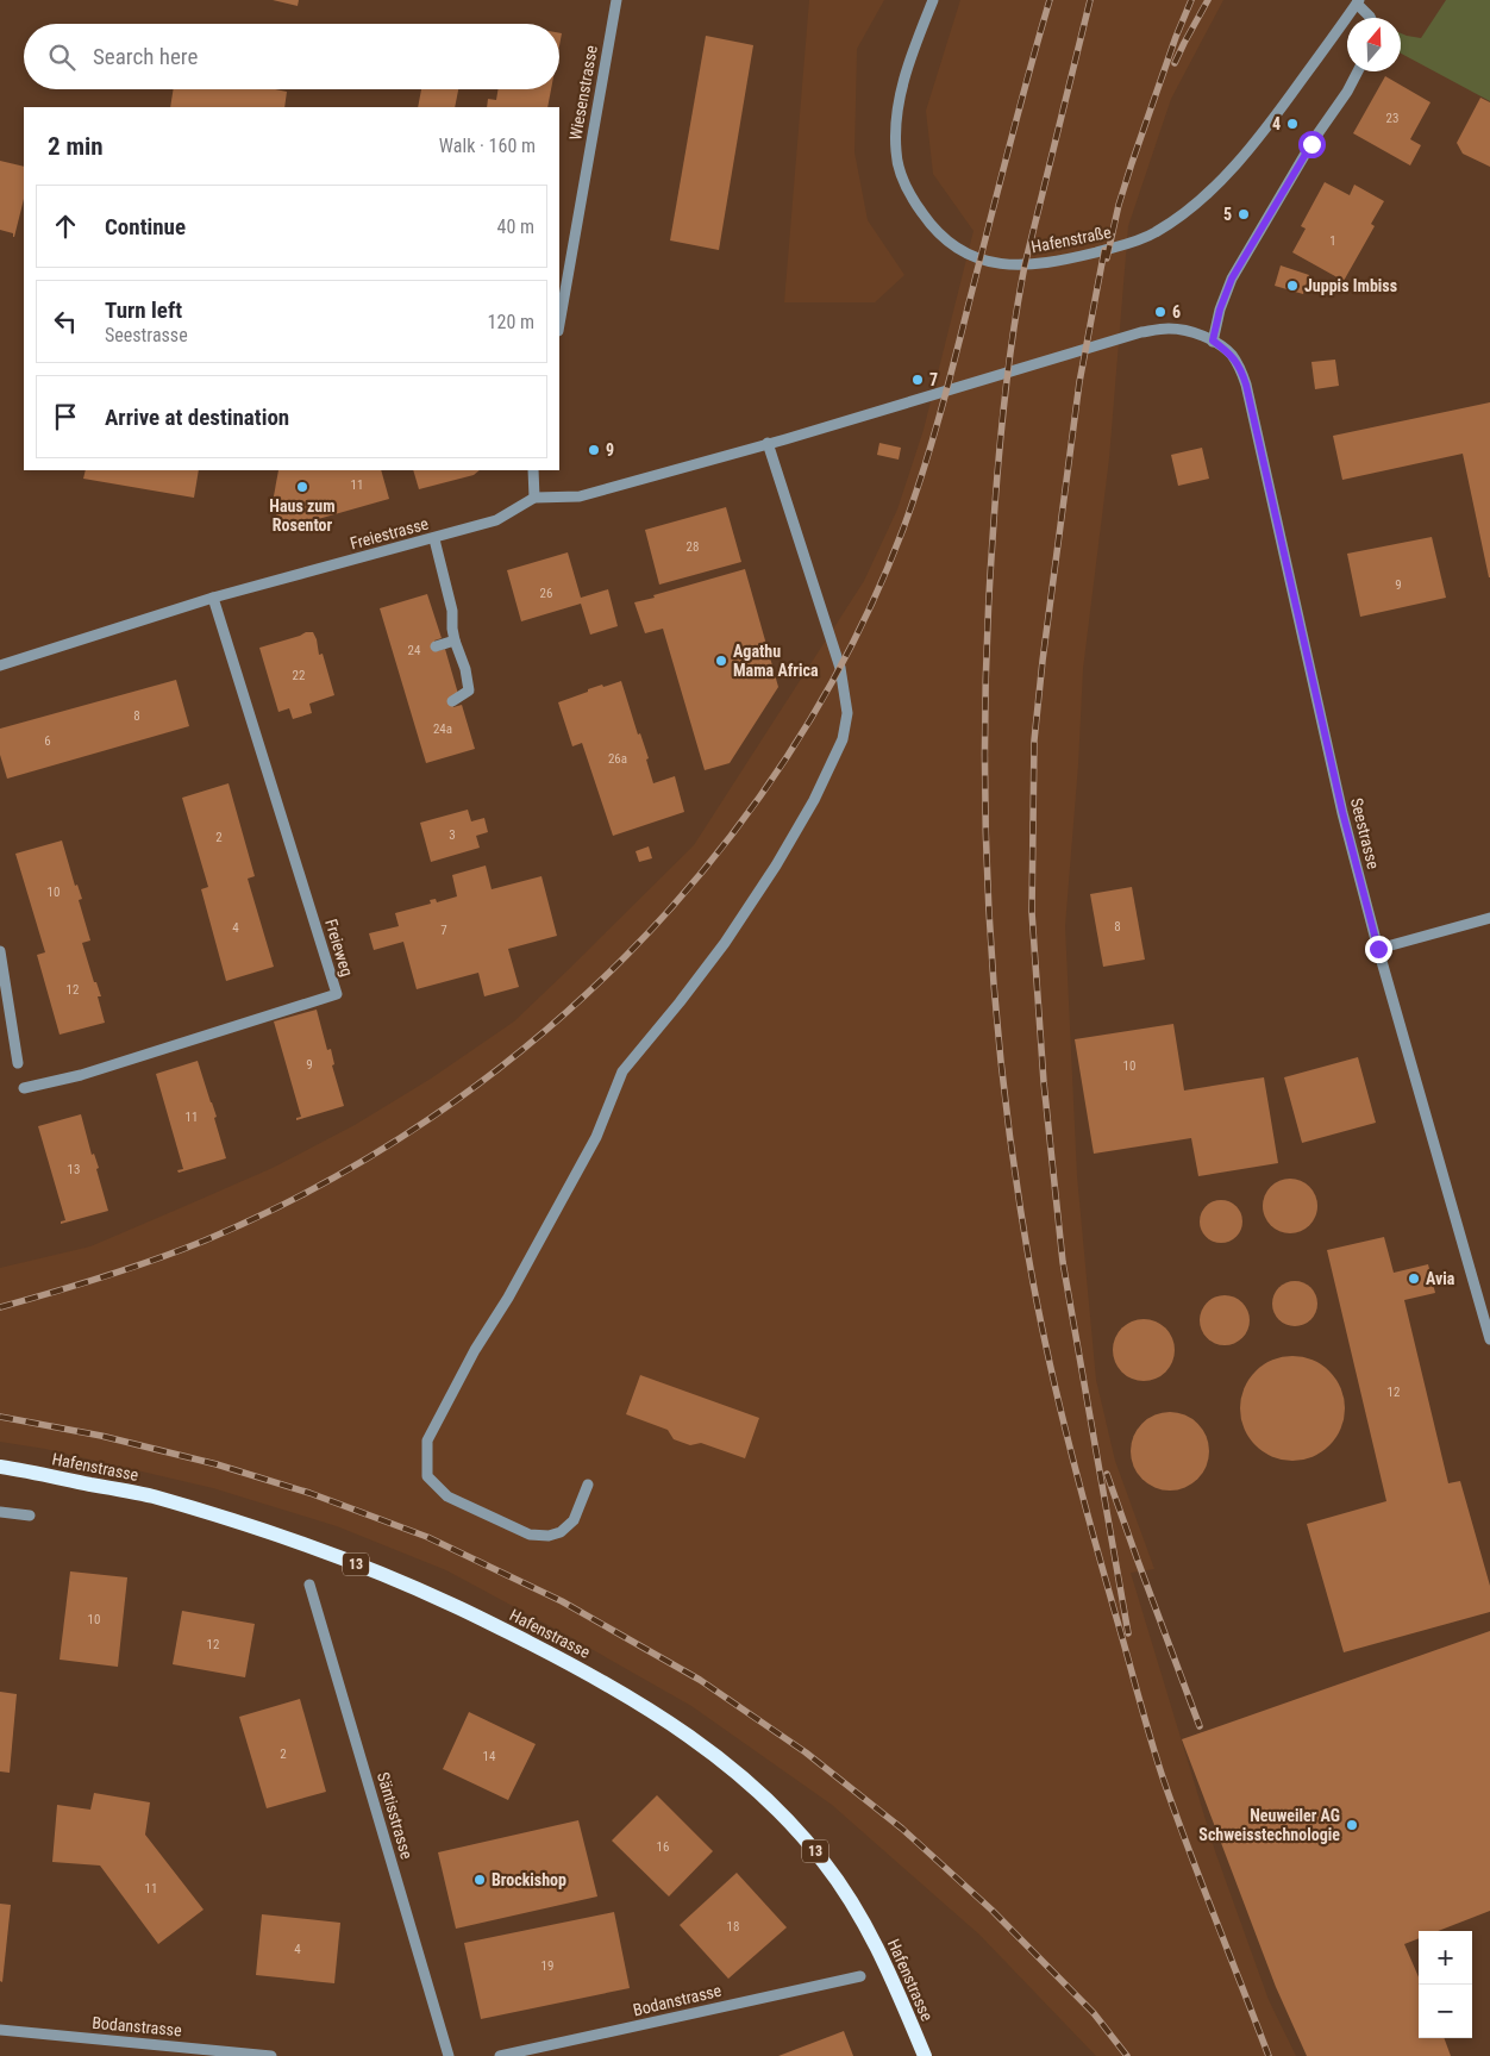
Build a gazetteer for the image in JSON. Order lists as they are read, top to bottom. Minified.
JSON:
{"streets":{"main road":["Hafenstrasse","13"],"street":["Wiesenstrasse","Hafenstraße","Freiestrasse","Seestrasse","Freieweg","Säntisstrasse","Bodanstrasse"]},"crossings":[["Freiestrasse","Seestrasse"],["Freiestrasse","Freieweg"]],"places":["4","5","Juppis Imbiss","6","7","9","Haus zum Rosentor","Agathu Mama Africa","Avia","Neuweiler AG Schweisstechnologie","Brockishop"],"house_numbers":["23","1","11","28","9","26","24","22","8","24a","6","26a","3","2","10","8","4","7","12","9","10","11","13","12","10","12","2","14","16","11","18","4","19"],"north":"top","page":{"search":"Search here","heading":["2 min","Walk · 160 m"],"list":[["Continue","40 m"],["Turn left","Seestrasse","120 m"],"Arrive at destination"],"map_buttons":["+","−"]}}
